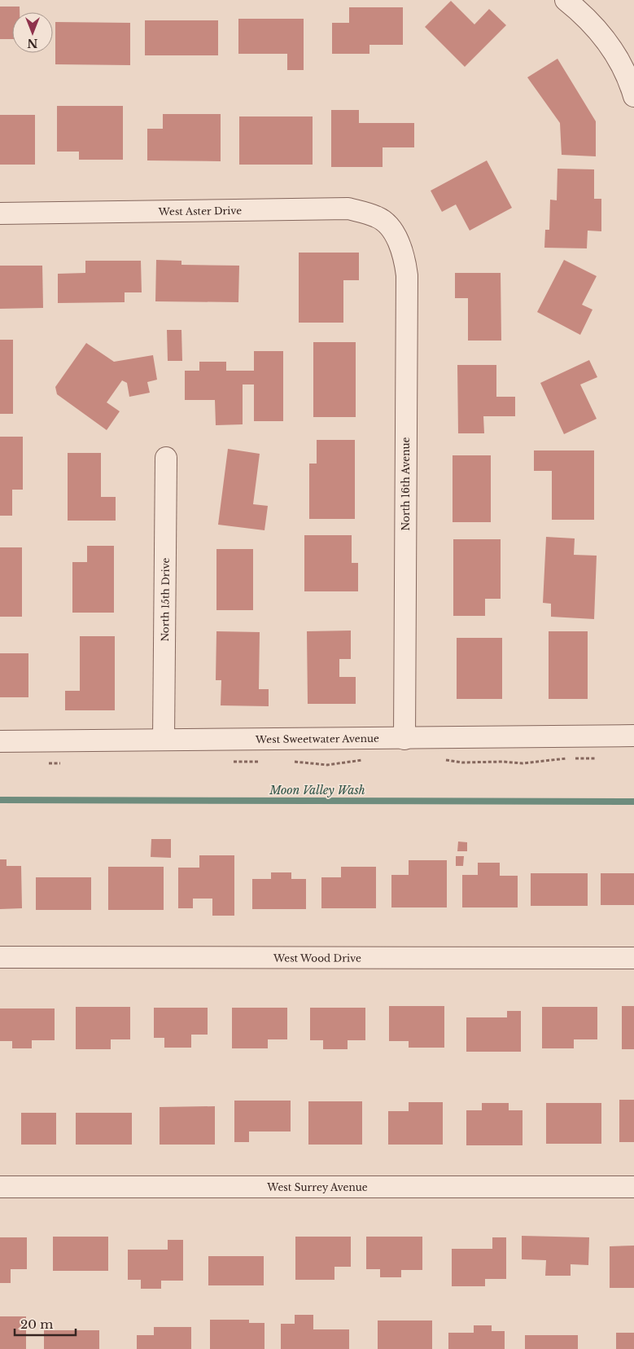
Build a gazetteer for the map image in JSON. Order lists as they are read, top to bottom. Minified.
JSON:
{"streets":{"street":["West Aster Drive","North 16th Avenue","North 15th Drive","West Sweetwater Avenue","West Wood Drive","West Surrey Avenue"]},"crossings":[["West Aster Drive","North 16th Avenue"],["North 16th Avenue","West Sweetwater Avenue"],["North 15th Drive","West Sweetwater Avenue"]],"water":["Moon Valley Wash"],"scale_bar":"20 m","north":"bottom"}
